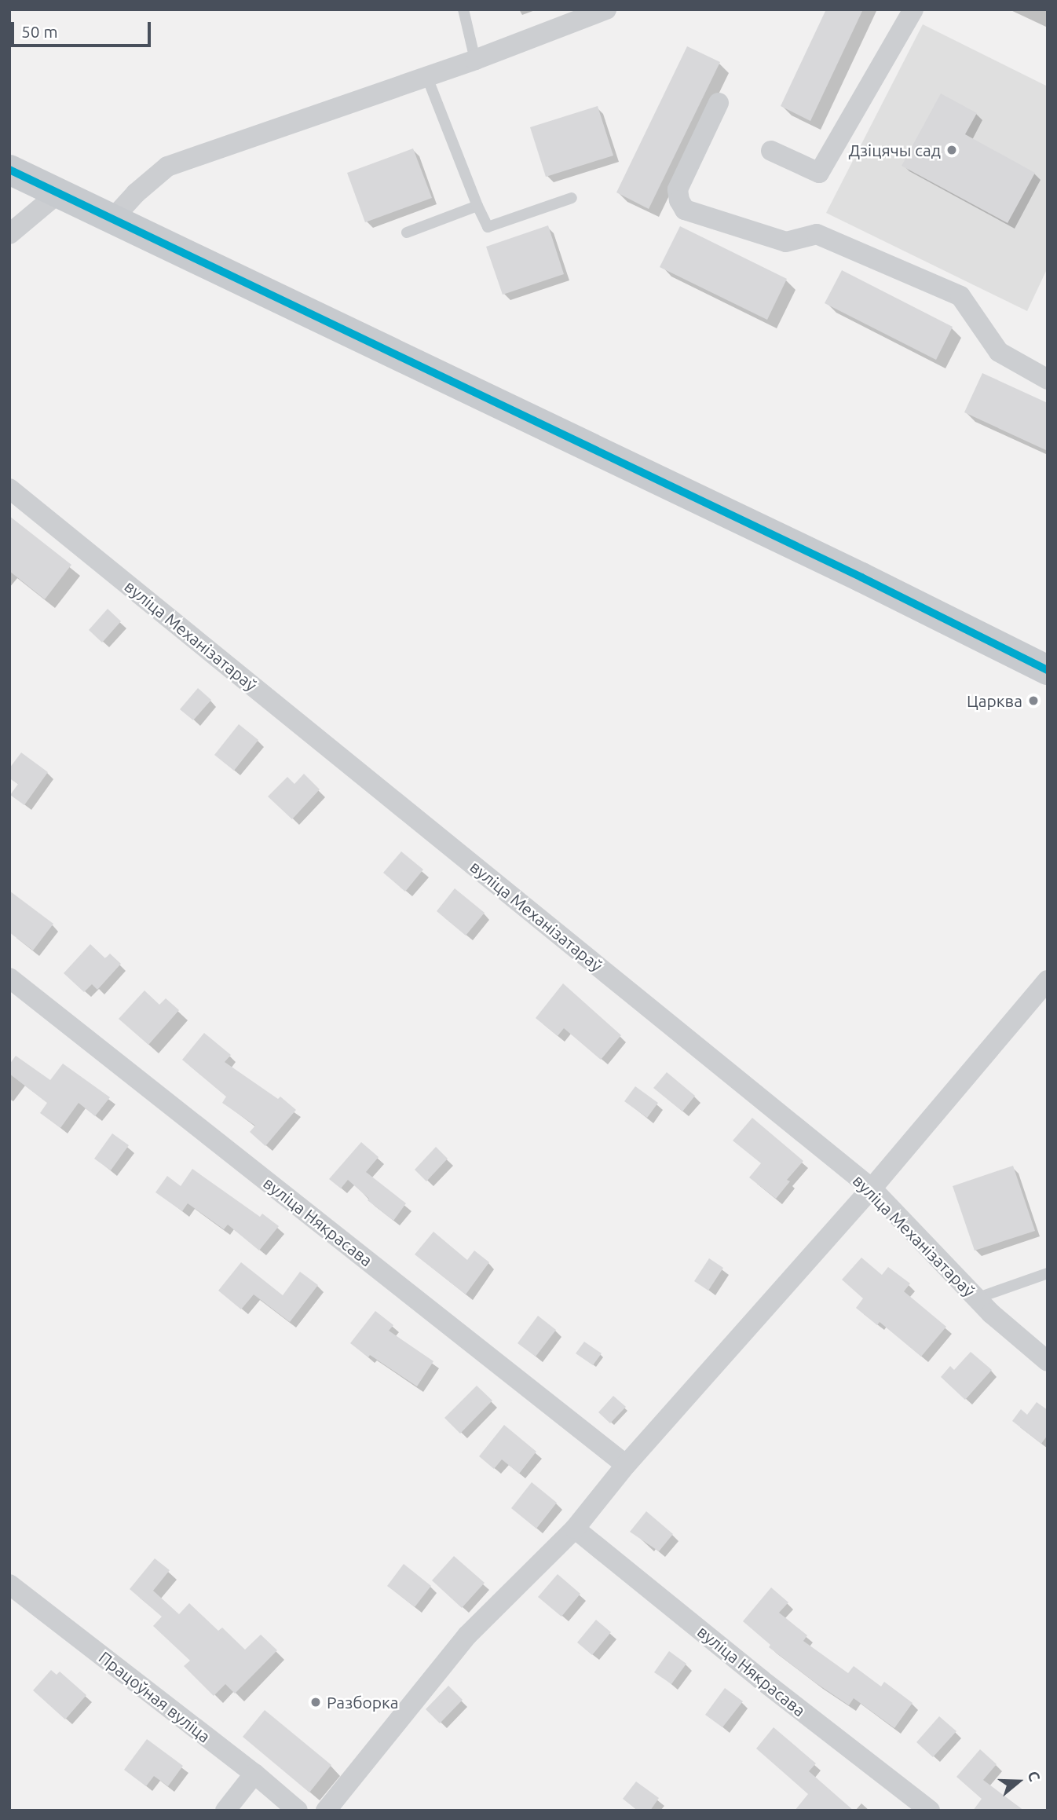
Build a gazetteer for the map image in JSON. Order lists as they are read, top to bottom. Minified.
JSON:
{"streets":{"street":["вуліца Механізатараў","вуліца Някрасава","Працоўная вуліца"]},"places":["Дзіцячы сад","Царква","Разборка"],"scale_bar":"50 m","north":"right"}
